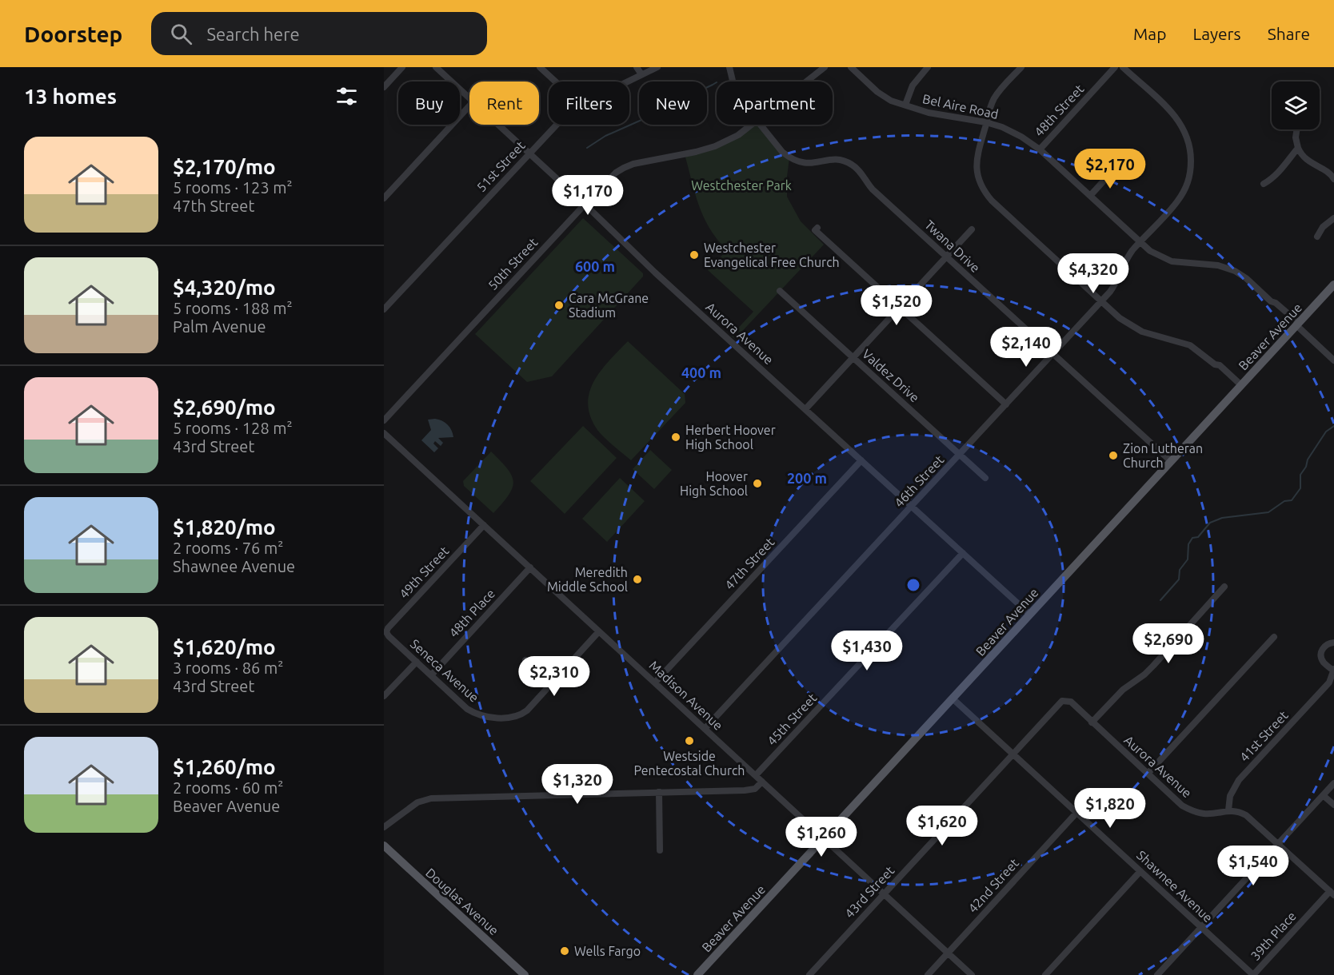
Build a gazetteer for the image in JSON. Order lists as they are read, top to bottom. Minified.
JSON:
{"streets":{"main road":["Beaver Avenue","Douglas Avenue"],"street":["Bel Aire Road","48th Street","51st Street","Twana Drive","50th Street","Aurora Avenue","Valdez Drive","46th Street","47th Street","49th Street","48th Place","Seneca Avenue","Madison Avenue","45th Street","41st Street","42nd Street","Shawnee Avenue","43rd Street","39th Place"]},"crossings":[["Bel Aire Road","48th Street"],["Bel Aire Road","Beaver Avenue"],["Bel Aire Road","46th Street"],["51st Street","Aurora Avenue"],["Twana Drive","Beaver Avenue"],["Twana Drive","46th Street"],["50th Street","Aurora Avenue"],["Aurora Avenue","Beaver Avenue"],["Aurora Avenue","46th Street"],["Aurora Avenue","47th Street"],["Aurora Avenue","45th Street"],["Aurora Avenue","41st Street"],["Aurora Avenue","43rd Street"],["Aurora Avenue","39th Place"],["Beaver Avenue","Madison Avenue"],["Beaver Avenue","Shawnee Avenue"],["Valdez Drive","46th Street"],["46th Street","Madison Avenue"],["47th Street","Madison Avenue"],["49th Street","Seneca Avenue"],["49th Street","Madison Avenue"],["48th Place","Seneca Avenue"],["48th Place","Madison Avenue"],["Madison Avenue","45th Street"],["Madison Avenue","42nd Street"],["Madison Avenue","43rd Street"],["42nd Street","Shawnee Avenue"],["Shawnee Avenue","43rd Street"],["Shawnee Avenue","39th Place"]],"parks":["Westchester Park"],"places":["Westchester Evangelical Free Church","Cara McGrane Stadium","Herbert Hoover High School","Zion Lutheran Church","Hoover High School","Meredith Middle School","Westside Pentecostal Church","Wells Fargo"],"page":{"header":"Doorstep","search":"Search here","nav":["Map","Layers","Share"],"heading":"13 homes","chip":["Buy","Rent","Filters","New","Apartment"],"list":[{"name":"$2,170/mo","note":"5 rooms · 123 m² · 47th Street"},{"name":"$4,320/mo","note":"5 rooms · 188 m² · Palm Avenue"},{"name":"$2,690/mo","note":"5 rooms · 128 m² · 43rd Street"},{"name":"$1,820/mo","note":"2 rooms · 76 m² · Shawnee Avenue"},{"name":"$1,620/mo","note":"3 rooms · 86 m² · 43rd Street"},{"name":"$1,260/mo","note":"2 rooms · 60 m² · Beaver Avenue"}],"price":["$2,170","$1,170","$4,320","$1,520","$2,140","$2,690","$1,430","$2,310","$1,320","$1,820","$1,620","$1,260","$1,540"]},"rings":["600 m","400 m","200 m"]}
